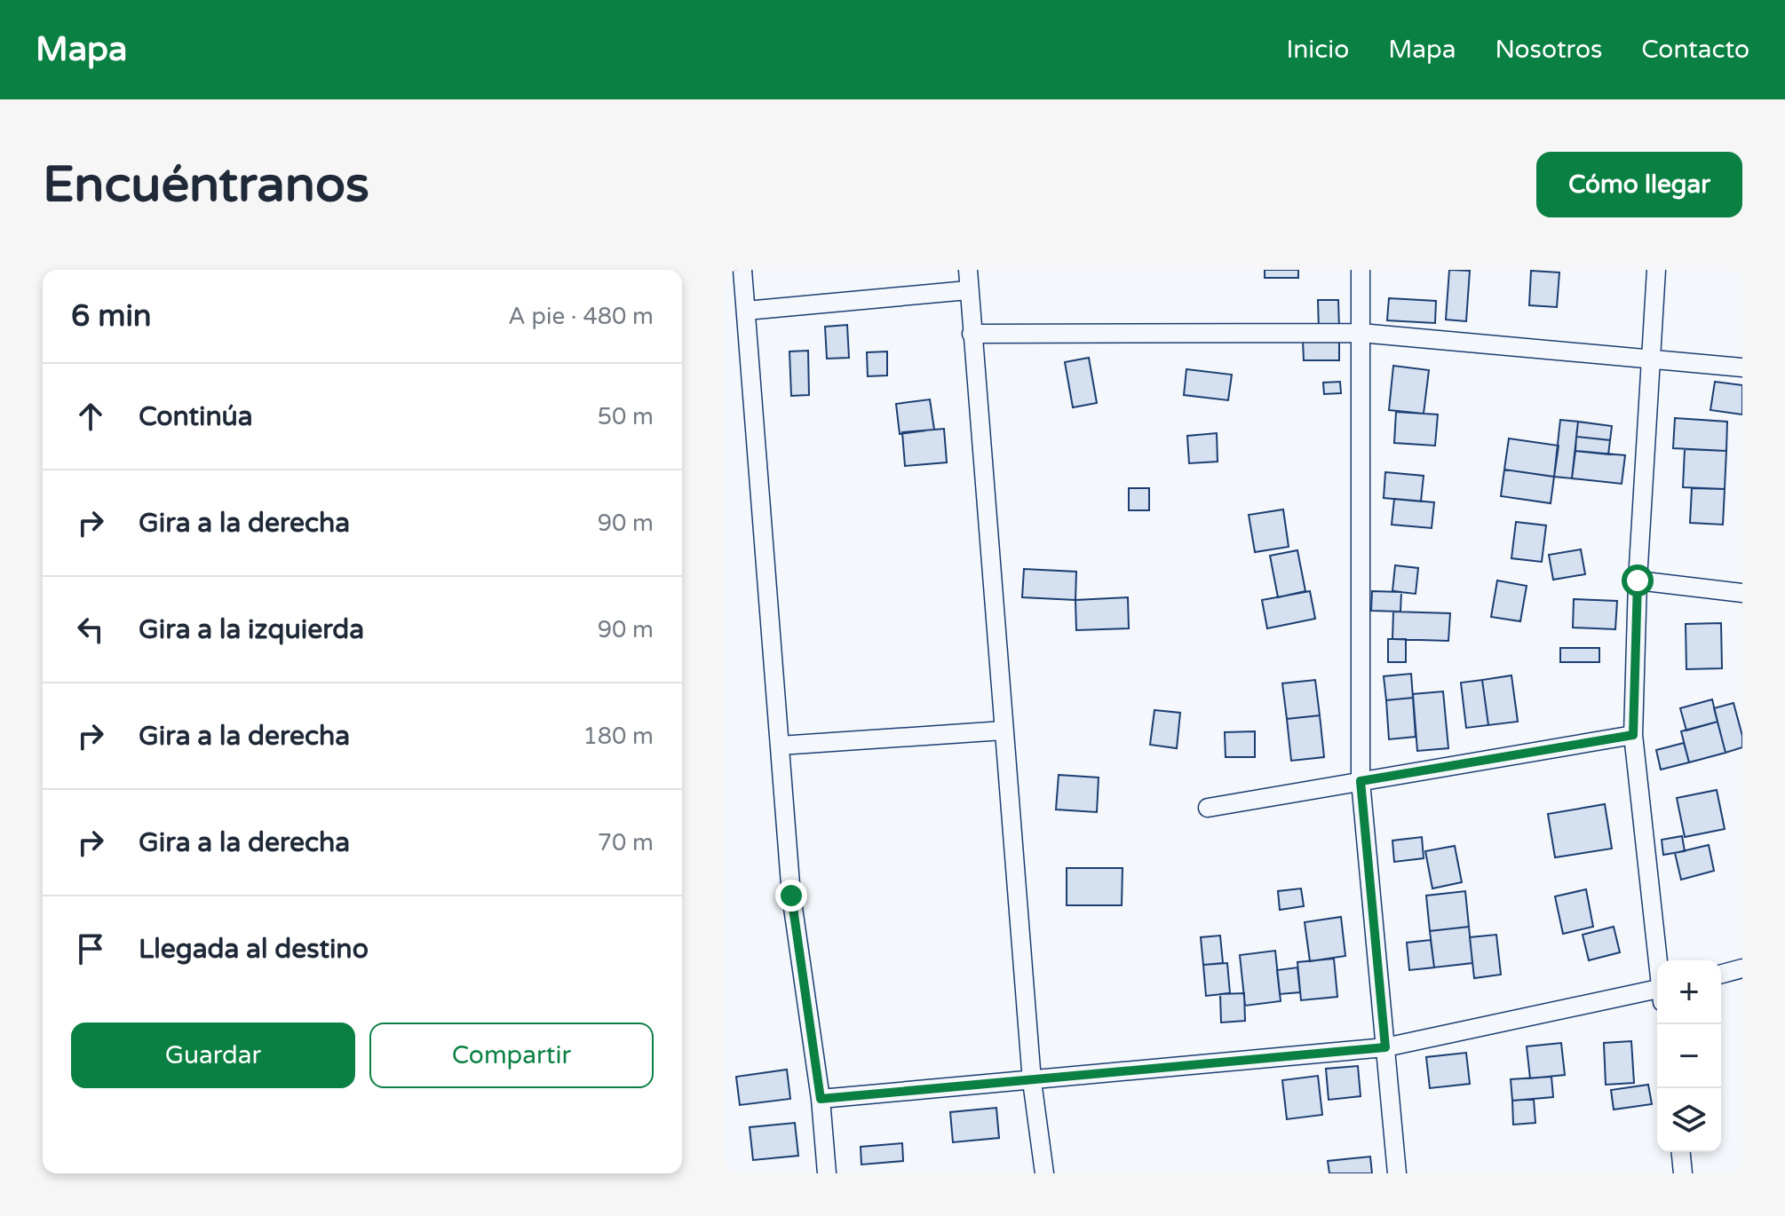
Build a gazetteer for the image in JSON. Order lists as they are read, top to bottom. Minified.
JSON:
{"page":{"header":"Mapa","nav":["Inicio","Mapa","Nosotros","Contacto"],"buttons":["Cómo llegar",["Guardar","Compartir"]],"title":"Encuéntranos","heading":["6 min","A pie · 480 m"],"list":[["Continúa","50 m"],["Gira a la derecha","90 m"],["Gira a la izquierda","90 m"],["Gira a la derecha","180 m"],["Gira a la derecha","70 m"],"Llegada al destino"],"map_buttons":["+","−"]}}
